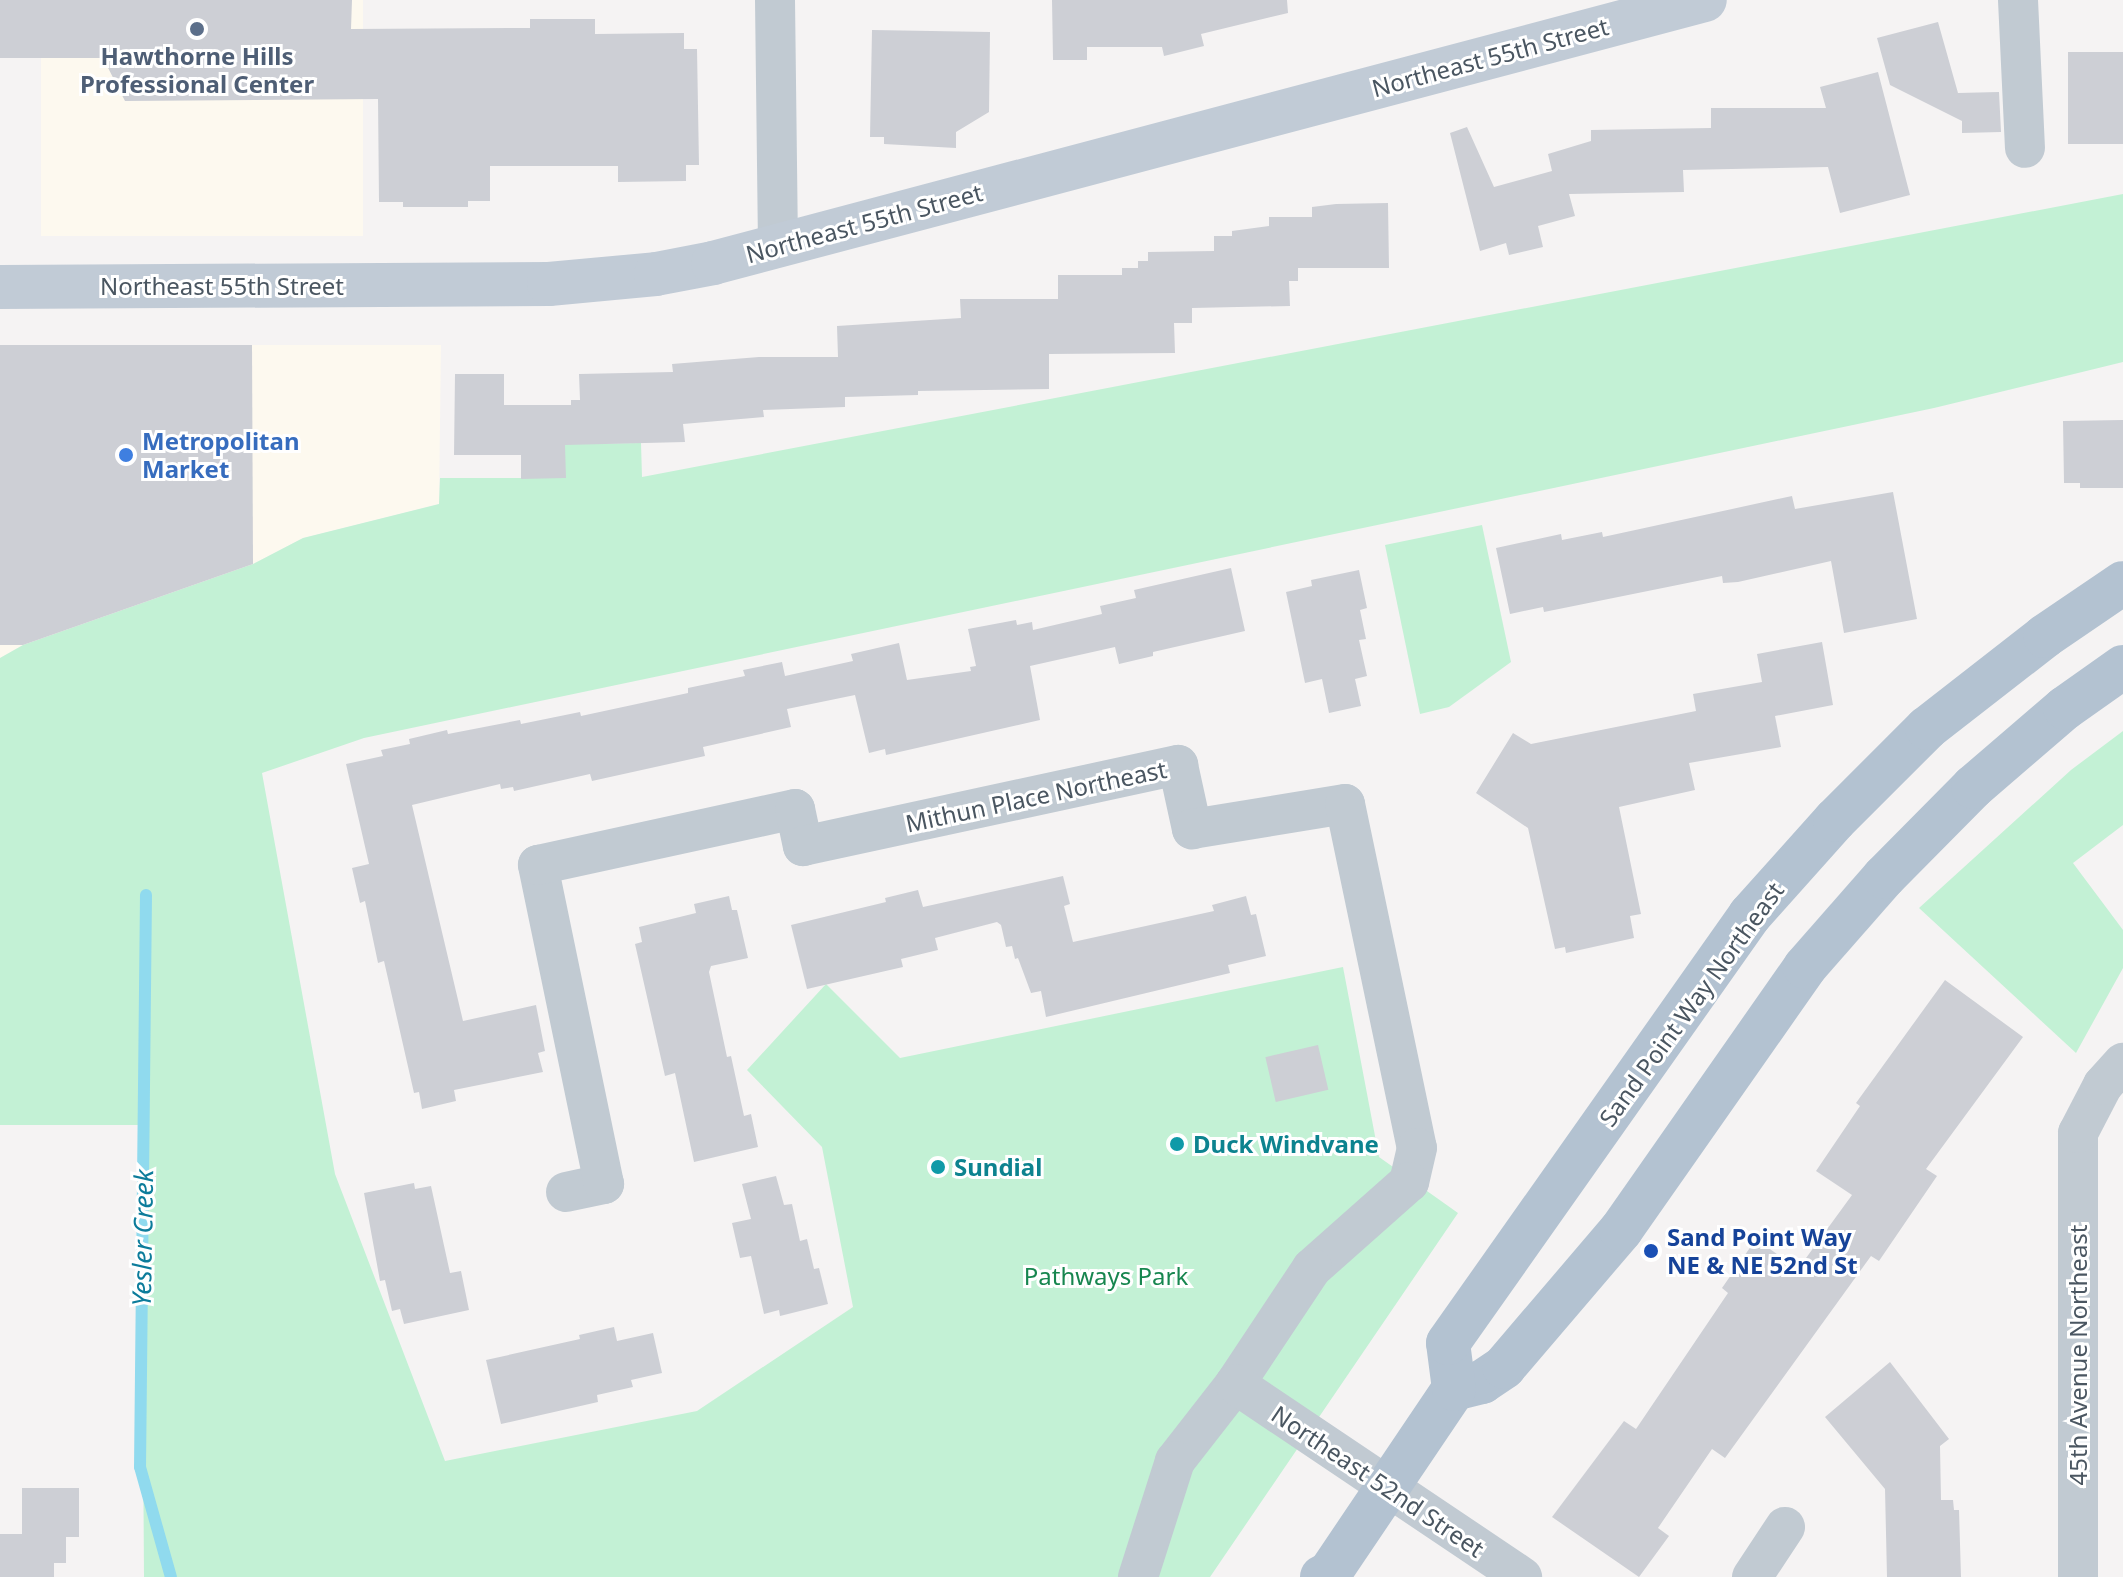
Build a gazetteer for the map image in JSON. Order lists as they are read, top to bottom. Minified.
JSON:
{"streets":{"main road":["Northeast 55th Street","Sand Point Way Northeast"],"street":["Mithun Place Northeast","45th Avenue Northeast","Northeast 52nd Street"]},"crossings":[["Mithun Place Northeast","Northeast 52nd Street"]],"water":["Yesler Creek"],"parks":["Pathways Park"],"places":["Hawthorne Hills Professional Center","Metropolitan Market","Duck Windvane","Sundial","Sand Point Way NE & NE 52nd St"]}
